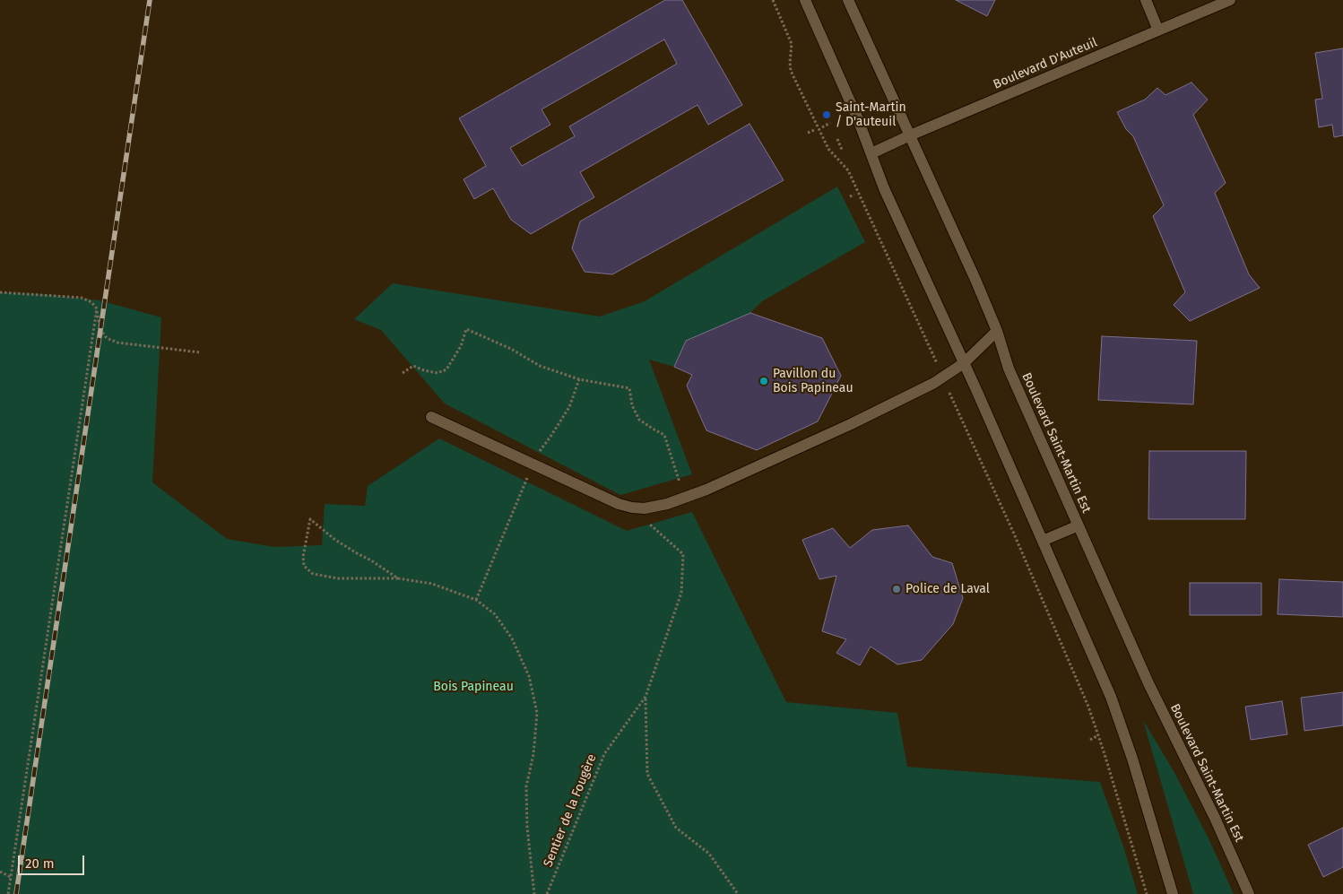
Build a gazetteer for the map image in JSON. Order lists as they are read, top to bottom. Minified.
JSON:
{"streets":{"main road":["Boulevard D'Auteuil","Boulevard Saint-Martin Est"],"path":["Sentier de la Fougère"]},"crossings":[["Boulevard D'Auteuil","Boulevard Saint-Martin Est"]],"parks":["Bois Papineau"],"places":["Saint-Martin / D'auteuil","Pavillon du Bois Papineau","Police de Laval"],"scale_bar":"20 m"}
